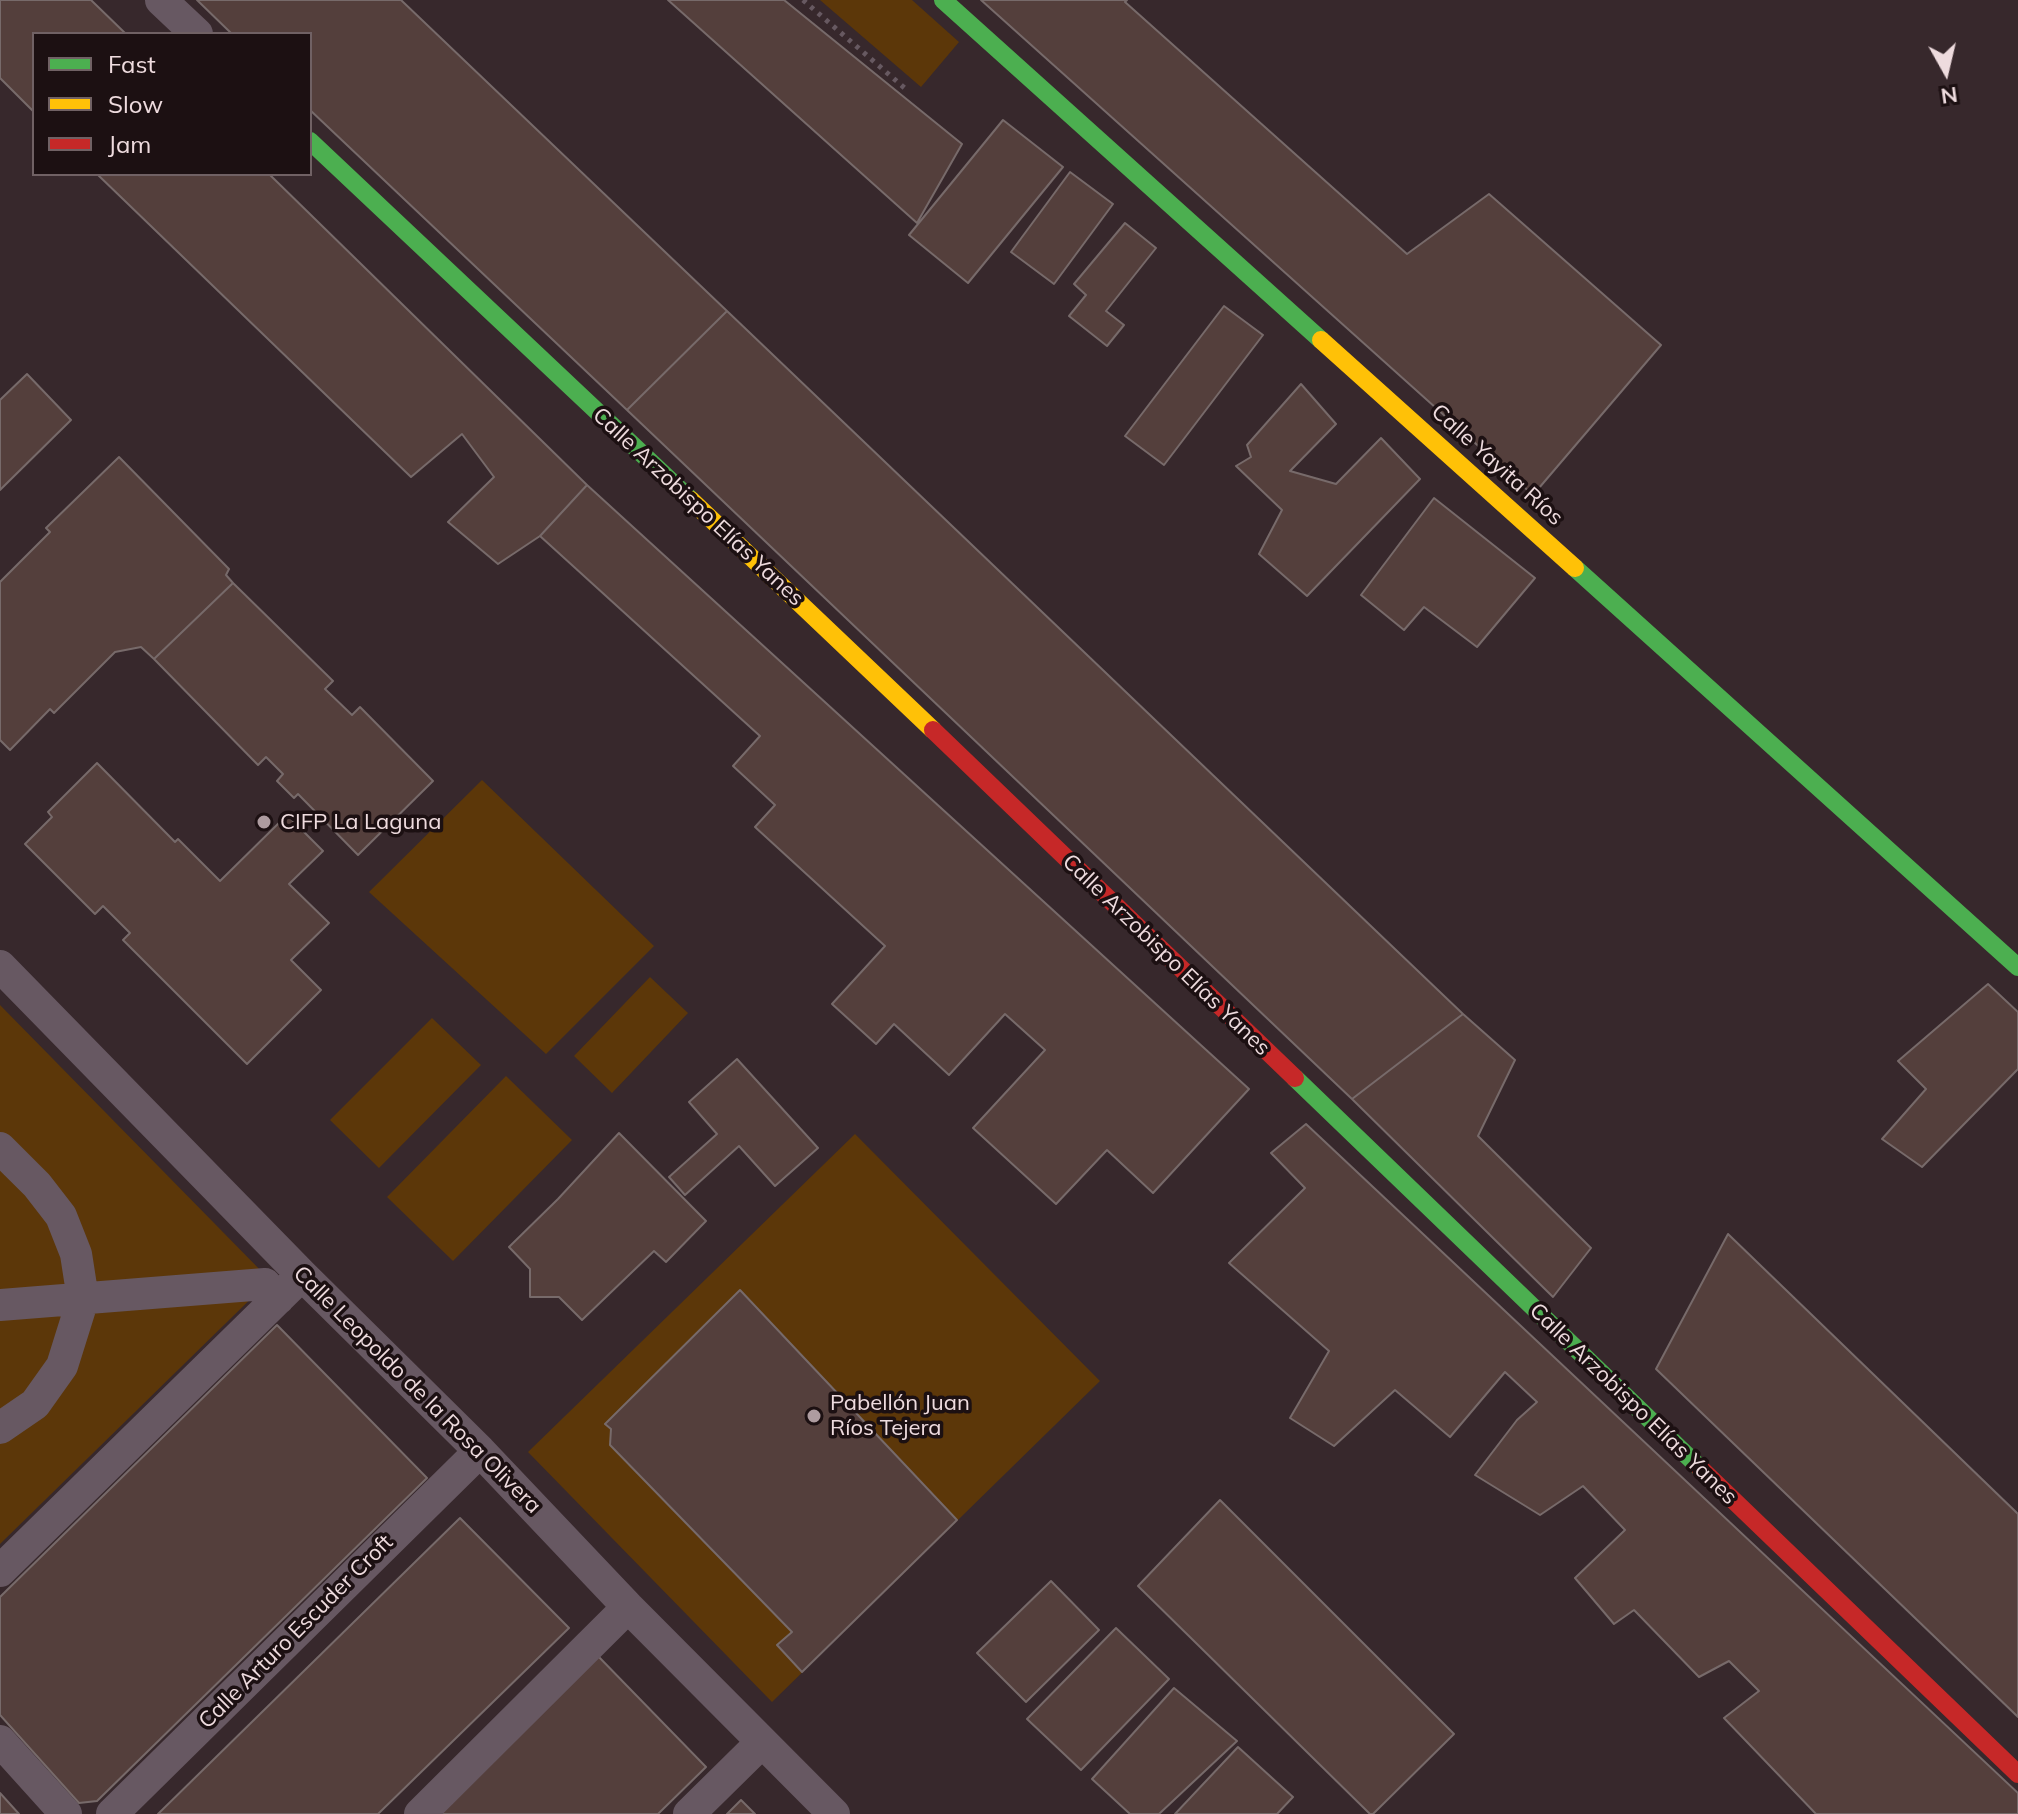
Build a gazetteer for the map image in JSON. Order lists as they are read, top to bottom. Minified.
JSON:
{"streets":{"street":["Calle Yayita Ríos","Calle Arzobispo Elías Yanes","Calle Leopoldo de la Rosa Olivera","Calle Arturo Escuder Croft"]},"crossings":[["Calle Leopoldo de la Rosa Olivera","Calle Arturo Escuder Croft"]],"places":["CIFP La Laguna","Pabellón Juan Ríos Tejera"],"legend":["Fast","Slow","Jam"],"north":"bottom"}
